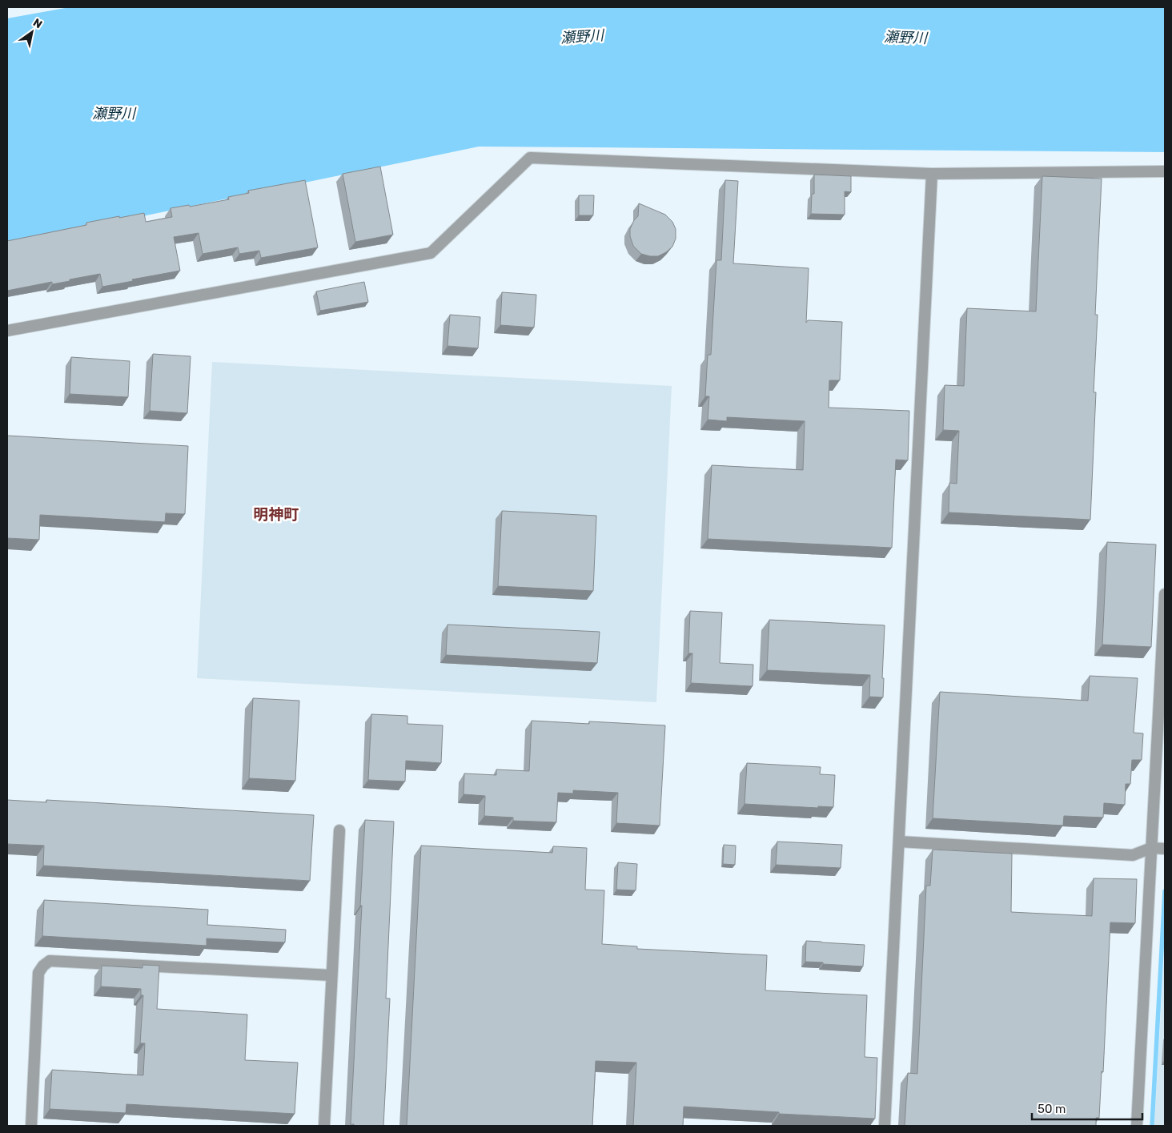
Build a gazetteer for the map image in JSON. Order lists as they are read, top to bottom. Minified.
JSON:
{"districts":["明神町"],"water":["瀬野川"],"scale_bar":"50 m","north":"top right"}
